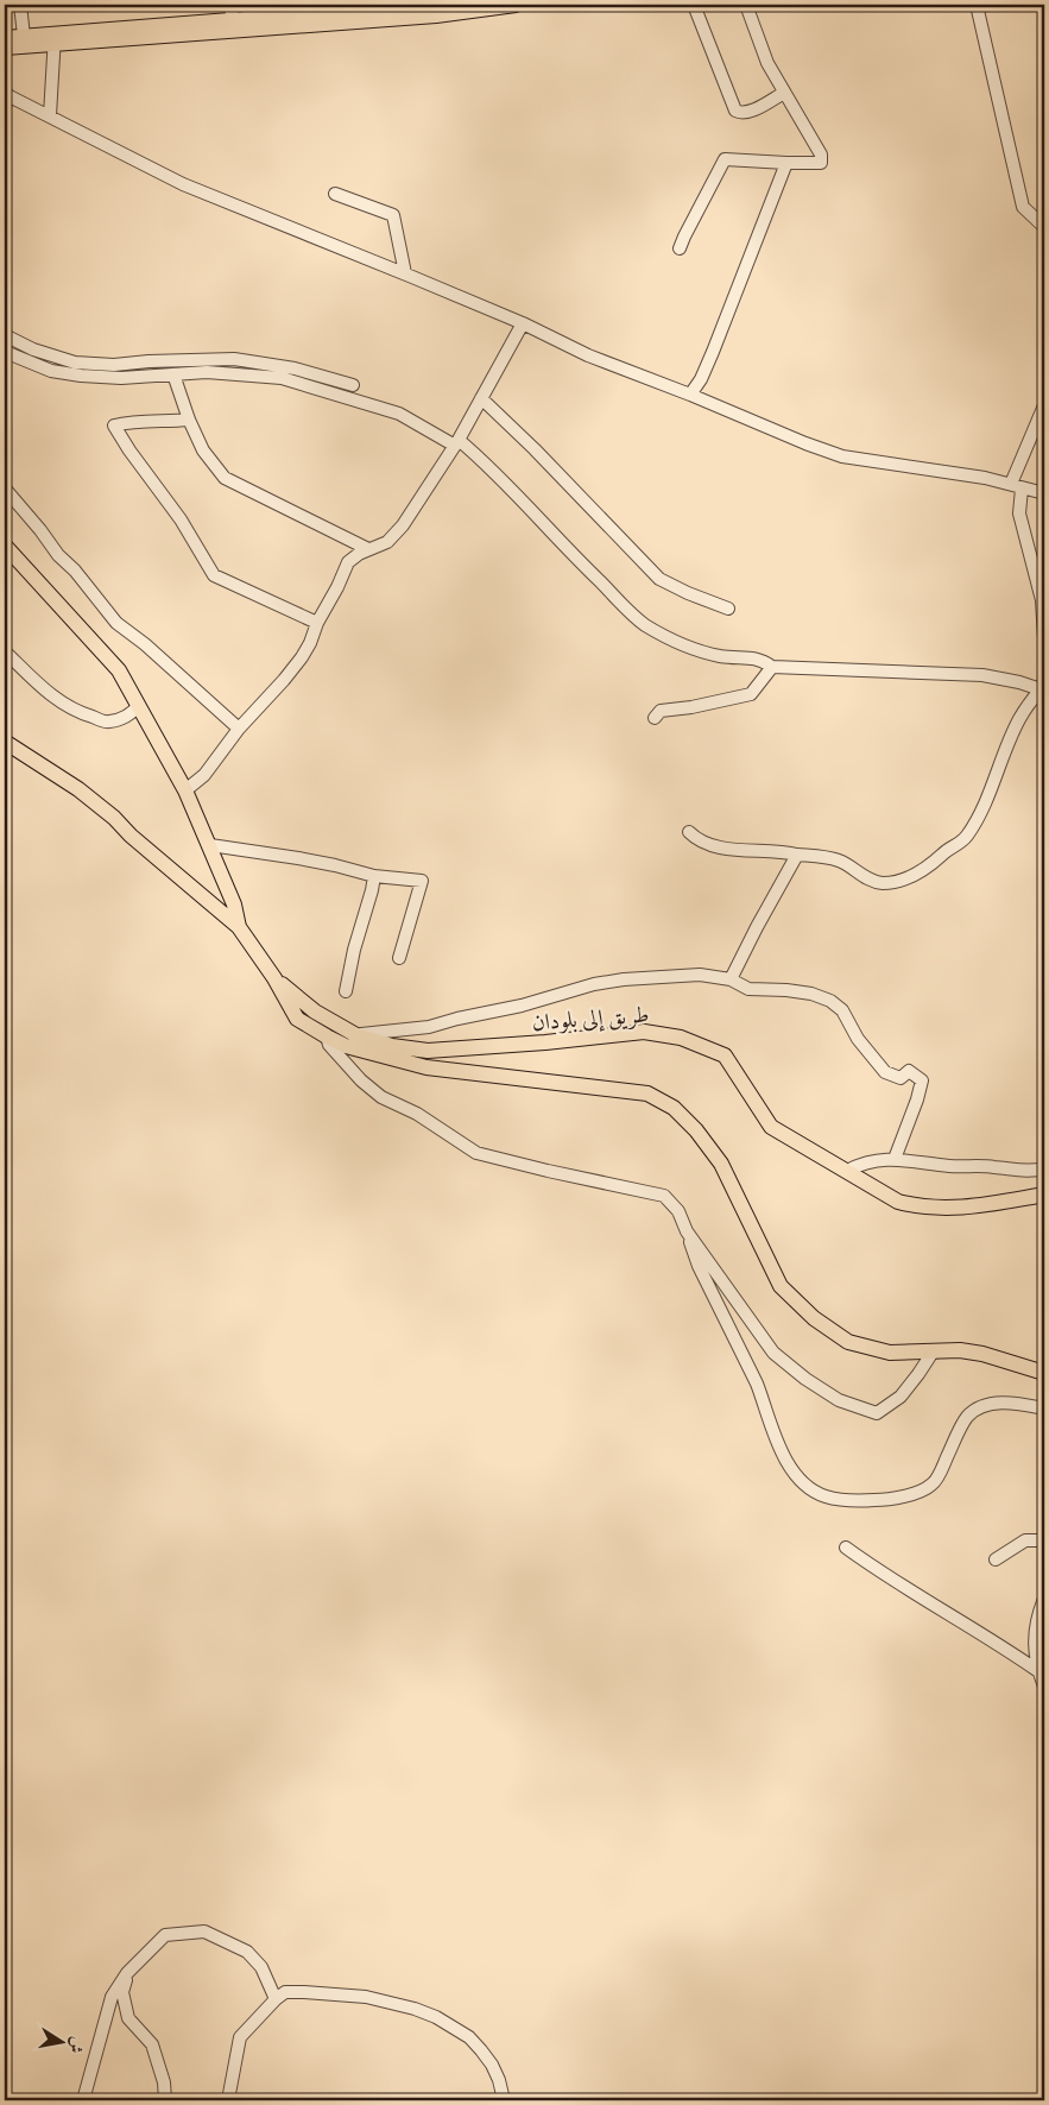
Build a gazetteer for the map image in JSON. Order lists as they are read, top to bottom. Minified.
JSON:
{"streets":{"main road":["طريق إلى بلودان"]},"north":"right"}
